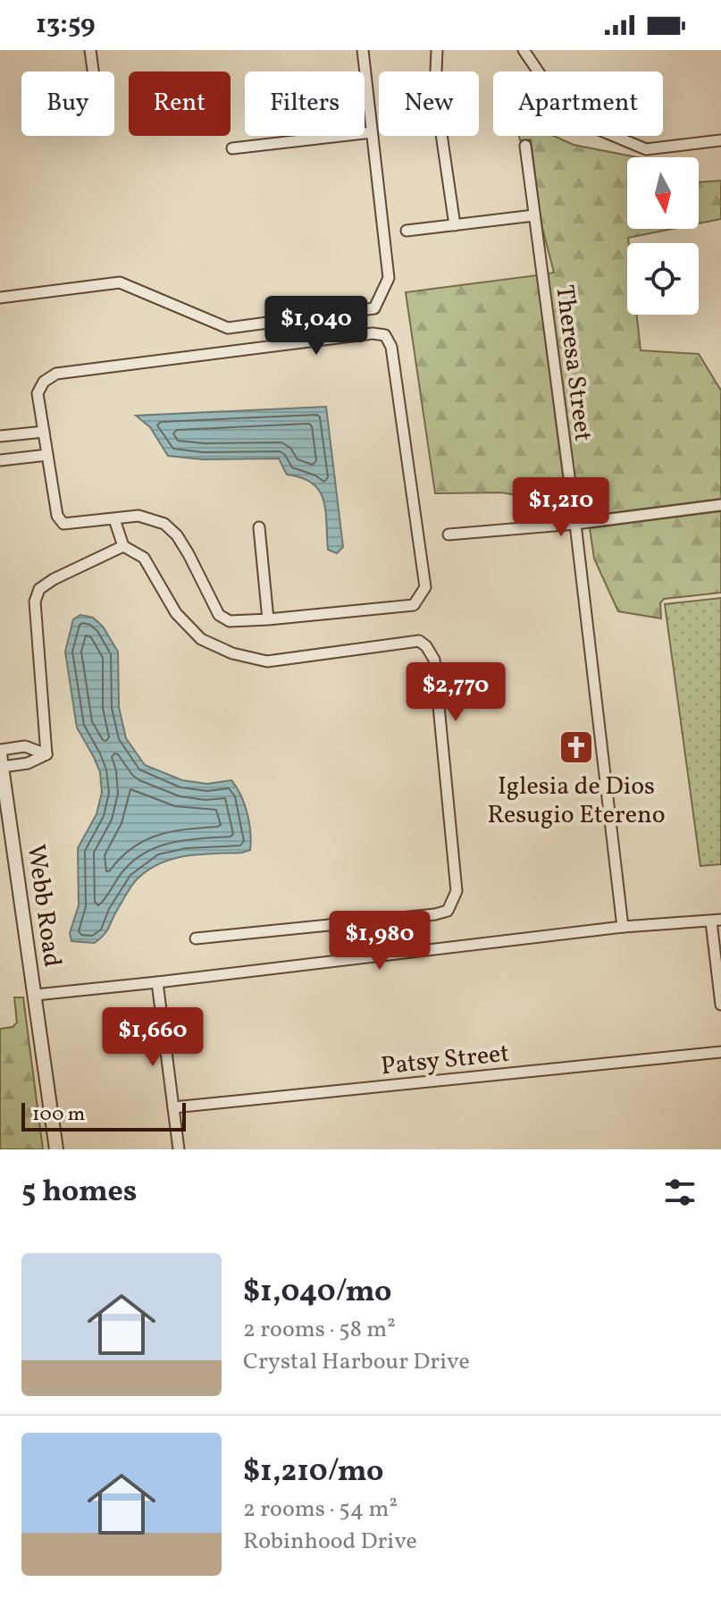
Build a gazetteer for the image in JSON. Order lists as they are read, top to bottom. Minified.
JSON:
{"streets":{"street":["Theresa Street","Webb Road","Patsy Street"]},"places":{"church":["Iglesia de Dios Resugio Etereno"]},"scale_bar":"100 m","north":"bottom","page":{"status":"13:59","chip":["Buy","Rent","Filters","New","Apartment"],"price":["$1,040","$1,210","$2,770","$1,980","$1,660"],"scale":"100 m","heading":"5 homes","list":[{"name":"$1,040/mo","note":"2 rooms · 58 m² · Crystal Harbour Drive"},{"name":"$1,210/mo","note":"2 rooms · 54 m² · Robinhood Drive"}]}}
